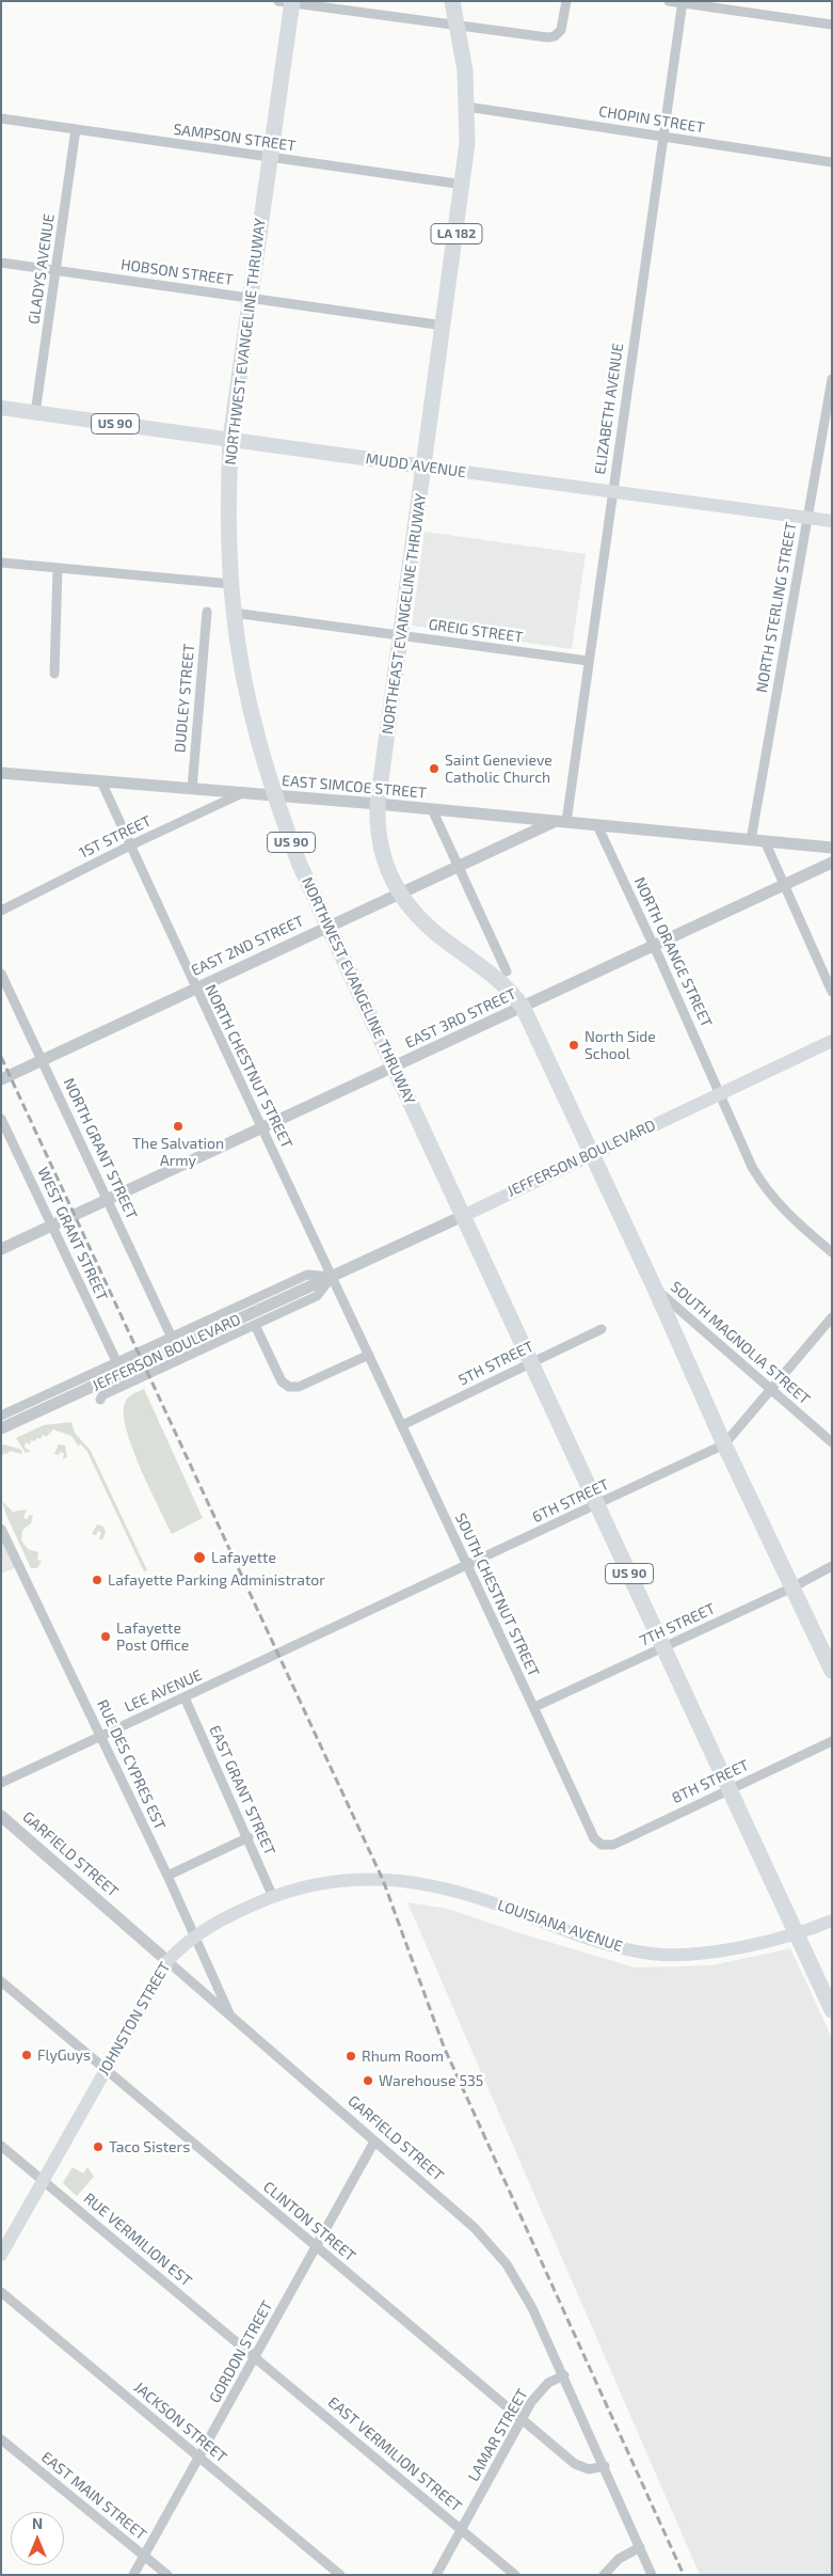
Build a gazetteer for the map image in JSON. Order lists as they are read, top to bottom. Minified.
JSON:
{"streets":{"highway":["LA 182","NORTHWEST EVANGELINE THRUWAY","US 90","NORTHEAST EVANGELINE THRUWAY"],"main road":["MUDD AVENUE","JEFFERSON BOULEVARD","LOUISIANA AVENUE","JOHNSTON STREET"],"street":["CHOPIN STREET","SAMPSON STREET","GLADYS AVENUE","HOBSON STREET","ELIZABETH AVENUE","NORTH STERLING STREET","GREIG STREET","DUDLEY STREET","EAST SIMCOE STREET","1ST STREET","EAST 2ND STREET","NORTH ORANGE STREET","EAST 3RD STREET","NORTH CHESTNUT STREET","NORTH GRANT STREET","WEST GRANT STREET","SOUTH MAGNOLIA STREET","5TH STREET","6TH STREET","SOUTH CHESTNUT STREET","7TH STREET","LEE AVENUE","RUE DES CYPRES EST","8TH STREET","EAST GRANT STREET","GARFIELD STREET","CLINTON STREET","RUE VERMILION EST","GORDON STREET","JACKSON STREET","LAMAR STREET","EAST VERMILION STREET","EAST MAIN STREET"]},"crossings":[["CHOPIN STREET","ELIZABETH AVENUE"],["CHOPIN STREET","NORTHEAST EVANGELINE THRUWAY"],["SAMPSON STREET","GLADYS AVENUE"],["SAMPSON STREET","NORTHWEST EVANGELINE THRUWAY"],["SAMPSON STREET","NORTHEAST EVANGELINE THRUWAY"],["GLADYS AVENUE","HOBSON STREET"],["GLADYS AVENUE","MUDD AVENUE"],["HOBSON STREET","NORTHWEST EVANGELINE THRUWAY"],["HOBSON STREET","NORTHEAST EVANGELINE THRUWAY"],["NORTHWEST EVANGELINE THRUWAY","US 90"],["NORTHWEST EVANGELINE THRUWAY","MUDD AVENUE"],["NORTHWEST EVANGELINE THRUWAY","GREIG STREET"],["NORTHWEST EVANGELINE THRUWAY","EAST SIMCOE STREET"],["NORTHWEST EVANGELINE THRUWAY","EAST 2ND STREET"],["NORTHWEST EVANGELINE THRUWAY","EAST 3RD STREET"],["NORTHWEST EVANGELINE THRUWAY","JEFFERSON BOULEVARD"],["ELIZABETH AVENUE","MUDD AVENUE"],["ELIZABETH AVENUE","GREIG STREET"],["ELIZABETH AVENUE","EAST SIMCOE STREET"],["ELIZABETH AVENUE","EAST 2ND STREET"],["US 90","JEFFERSON BOULEVARD"],["US 90","5TH STREET"],["US 90","6TH STREET"],["US 90","7TH STREET"],["US 90","8TH STREET"],["US 90","LOUISIANA AVENUE"],["MUDD AVENUE","NORTH STERLING STREET"],["MUDD AVENUE","NORTHEAST EVANGELINE THRUWAY"],["NORTH STERLING STREET","EAST SIMCOE STREET"],["NORTHEAST EVANGELINE THRUWAY","GREIG STREET"],["NORTHEAST EVANGELINE THRUWAY","EAST SIMCOE STREET"],["NORTHEAST EVANGELINE THRUWAY","EAST 2ND STREET"],["NORTHEAST EVANGELINE THRUWAY","EAST 3RD STREET"],["NORTHEAST EVANGELINE THRUWAY","JEFFERSON BOULEVARD"],["NORTHEAST EVANGELINE THRUWAY","SOUTH MAGNOLIA STREET"],["NORTHEAST EVANGELINE THRUWAY","6TH STREET"],["NORTHEAST EVANGELINE THRUWAY","7TH STREET"],["DUDLEY STREET","EAST SIMCOE STREET"],["EAST SIMCOE STREET","1ST STREET"],["EAST SIMCOE STREET","EAST 2ND STREET"],["EAST SIMCOE STREET","NORTH ORANGE STREET"],["EAST SIMCOE STREET","NORTH CHESTNUT STREET"],["1ST STREET","NORTH CHESTNUT STREET"],["EAST 2ND STREET","NORTH CHESTNUT STREET"],["EAST 2ND STREET","NORTH GRANT STREET"],["NORTH ORANGE STREET","EAST 3RD STREET"],["NORTH ORANGE STREET","JEFFERSON BOULEVARD"],["EAST 3RD STREET","NORTH CHESTNUT STREET"],["EAST 3RD STREET","NORTH GRANT STREET"],["EAST 3RD STREET","WEST GRANT STREET"],["NORTH CHESTNUT STREET","JEFFERSON BOULEVARD"],["NORTH CHESTNUT STREET","SOUTH CHESTNUT STREET"],["NORTH GRANT STREET","JEFFERSON BOULEVARD"],["JEFFERSON BOULEVARD","WEST GRANT STREET"],["JEFFERSON BOULEVARD","SOUTH CHESTNUT STREET"],["SOUTH MAGNOLIA STREET","6TH STREET"],["5TH STREET","SOUTH CHESTNUT STREET"],["6TH STREET","SOUTH CHESTNUT STREET"],["6TH STREET","LEE AVENUE"],["SOUTH CHESTNUT STREET","7TH STREET"],["SOUTH CHESTNUT STREET","8TH STREET"],["LEE AVENUE","RUE DES CYPRES EST"],["LEE AVENUE","EAST GRANT STREET"],["RUE DES CYPRES EST","GARFIELD STREET"],["RUE DES CYPRES EST","JOHNSTON STREET"],["EAST GRANT STREET","JOHNSTON STREET"],["GARFIELD STREET","JOHNSTON STREET"],["GARFIELD STREET","CLINTON STREET"],["GARFIELD STREET","GORDON STREET"],["GARFIELD STREET","LAMAR STREET"],["LOUISIANA AVENUE","JOHNSTON STREET"],["JOHNSTON STREET","CLINTON STREET"],["JOHNSTON STREET","RUE VERMILION EST"],["CLINTON STREET","GORDON STREET"],["CLINTON STREET","LAMAR STREET"],["RUE VERMILION EST","GORDON STREET"],["RUE VERMILION EST","EAST VERMILION STREET"],["GORDON STREET","JACKSON STREET"],["GORDON STREET","EAST VERMILION STREET"],["GORDON STREET","EAST MAIN STREET"],["LAMAR STREET","EAST VERMILION STREET"]],"places":["Saint Genevieve Catholic Church","North Side School","The Salvation Army","Lafayette","Lafayette Parking Administrator","Lafayette Post Office","FlyGuys","Rhum Room","Warehouse 535","Taco Sisters"],"north":"top"}
